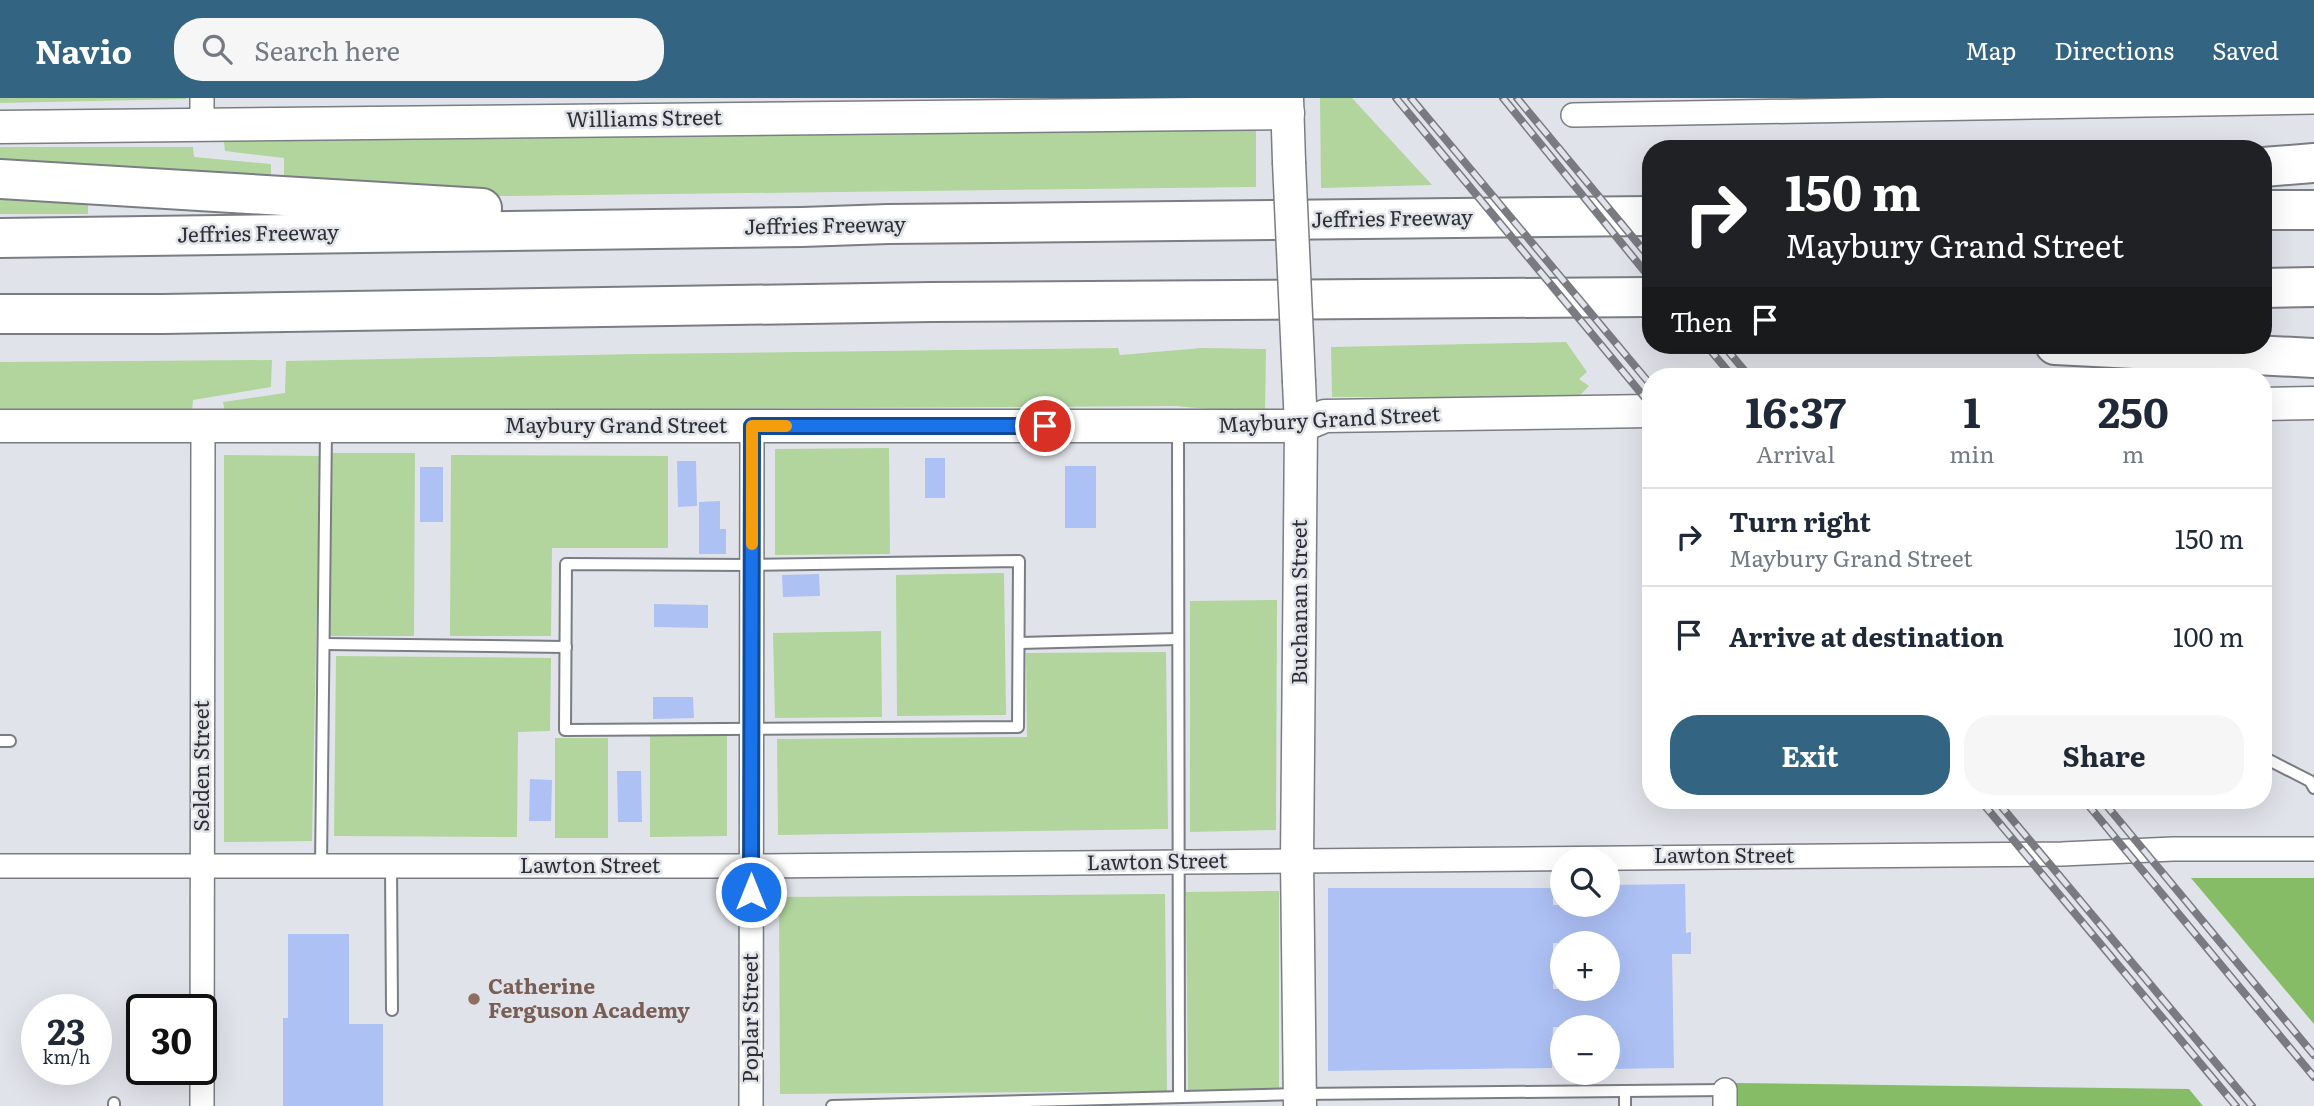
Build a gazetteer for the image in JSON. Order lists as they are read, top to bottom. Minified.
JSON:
{"streets":{"highway":["Jeffries Freeway"],"street":["Williams Street","Maybury Grand Street","Buchanan Street","Selden Street","Lawton Street","Poplar Street"]},"crossings":[["Williams Street","Buchanan Street"],["Maybury Grand Street","Buchanan Street"],["Maybury Grand Street","Selden Street"],["Maybury Grand Street","Poplar Street"],["Buchanan Street","Lawton Street"],["Selden Street","Lawton Street"],["Lawton Street","Poplar Street"]],"places":["Catherine Ferguson Academy"],"page":{"header":"Navio","search":"Search here","nav":["Map","Directions","Saved"],"turn":["150 m","Maybury Grand Street"],"then":"Then","eta":["16:37","Arrival","1","min","250","m"],"list":[{"name":"Turn right","note":"Maybury Grand Street","value":"150 m"},{"name":"Arrive at destination","value":"100 m"}],"buttons":["Exit","Share"],"map_buttons":["+","−"],"speed":"23 km/h","limit":"30"}}
